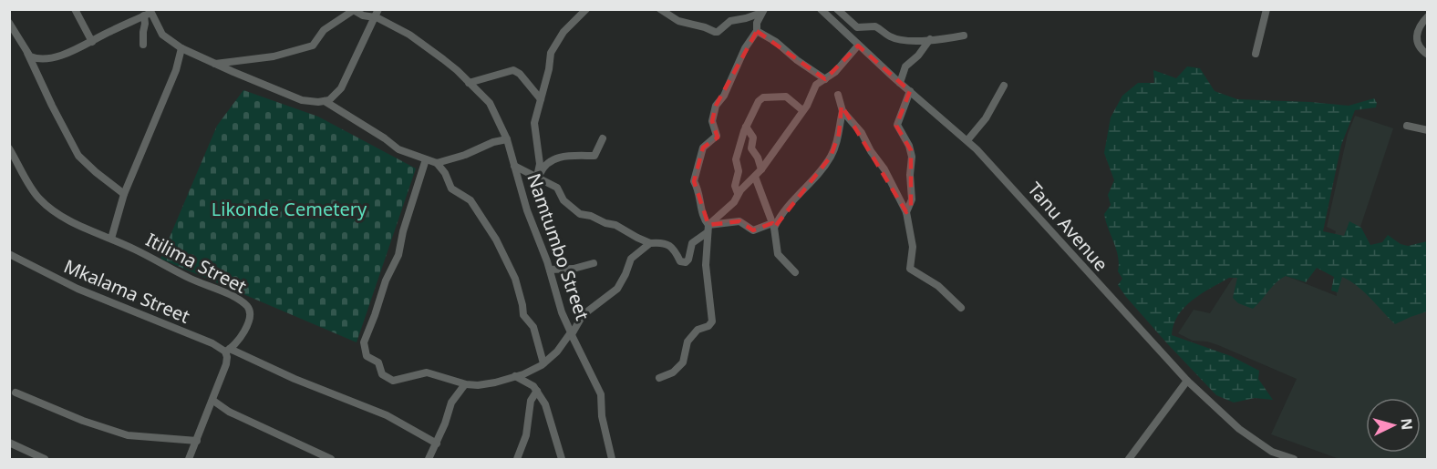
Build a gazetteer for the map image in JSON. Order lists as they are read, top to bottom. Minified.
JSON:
{"streets":{"street":["Tanu Avenue","Namtumbo Street","Itilima Street","Mkalama Street"]},"crossings":[["Itilima Street","Mkalama Street"]],"parks":["Likonde Cemetery"],"north":"right"}
